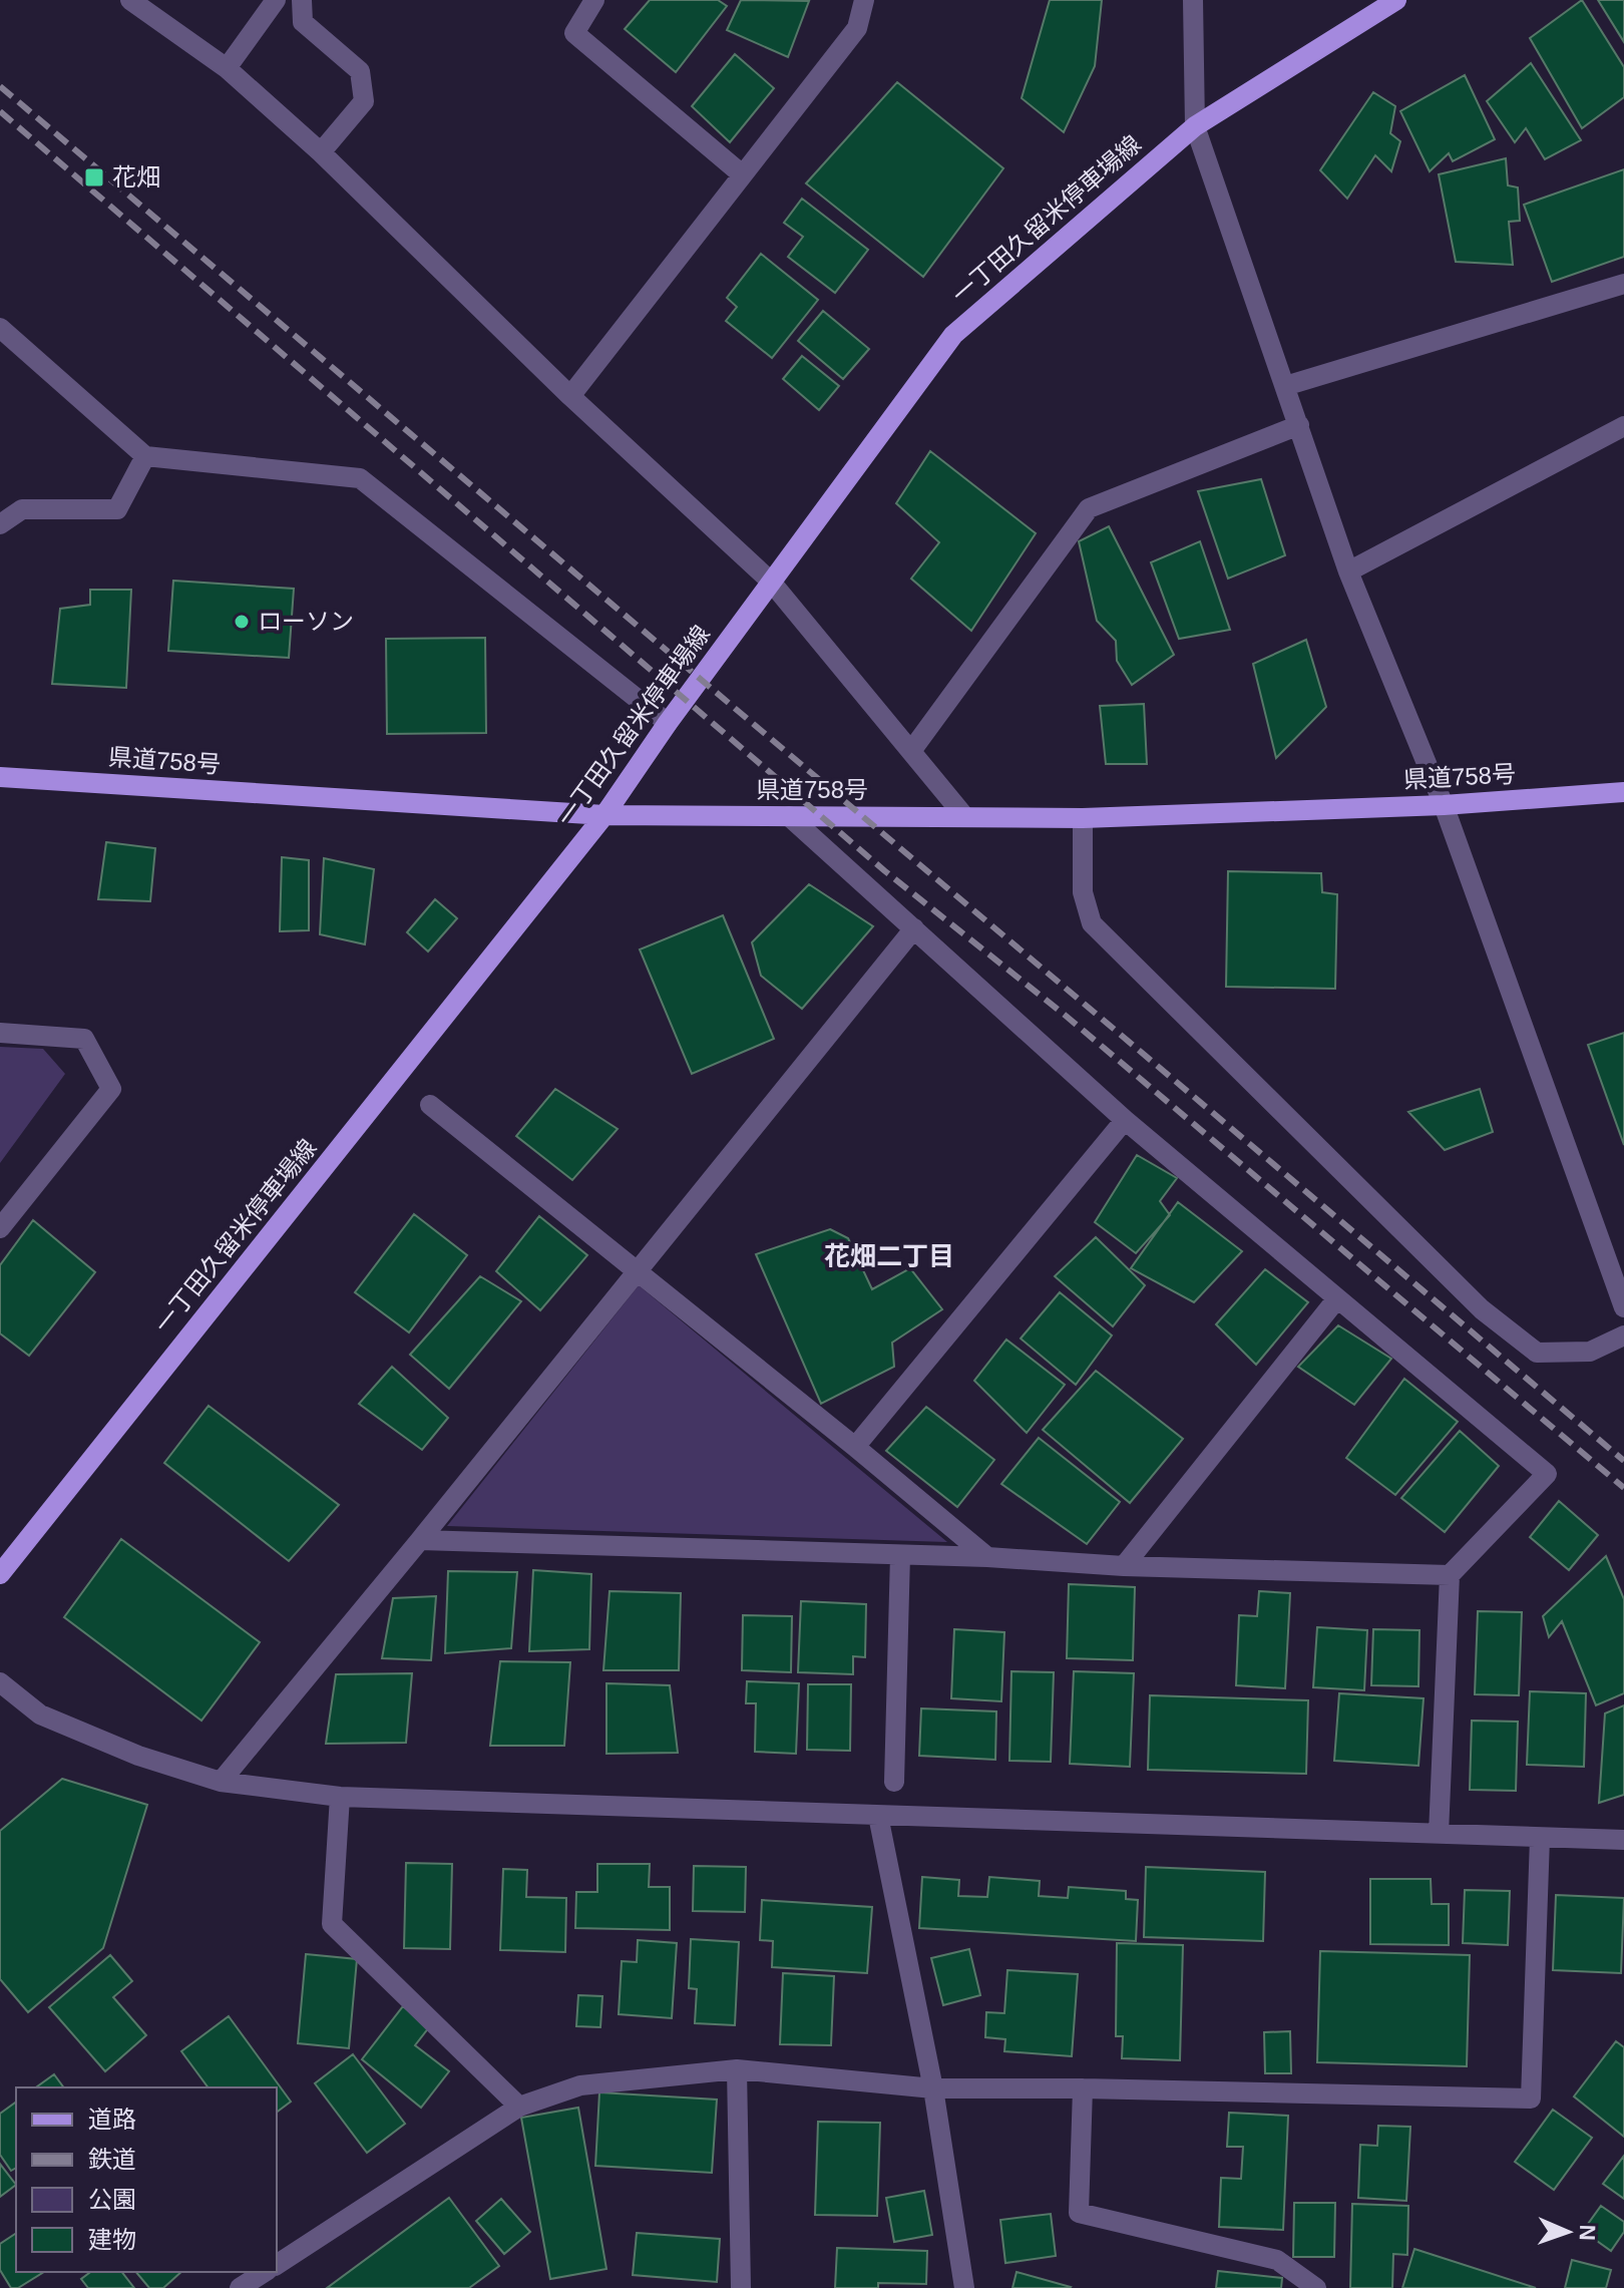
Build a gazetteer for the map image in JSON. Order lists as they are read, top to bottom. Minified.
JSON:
{"streets":{"main road":["一丁田久留米停車場線","県道758号"]},"crossings":[["一丁田久留米停車場線","県道758号"]],"districts":["花畑二丁目"],"places":{"transit":["花畑"],"other":["ローソン"]},"legend":["道路","鉄道","公園","建物"],"north":"right"}
